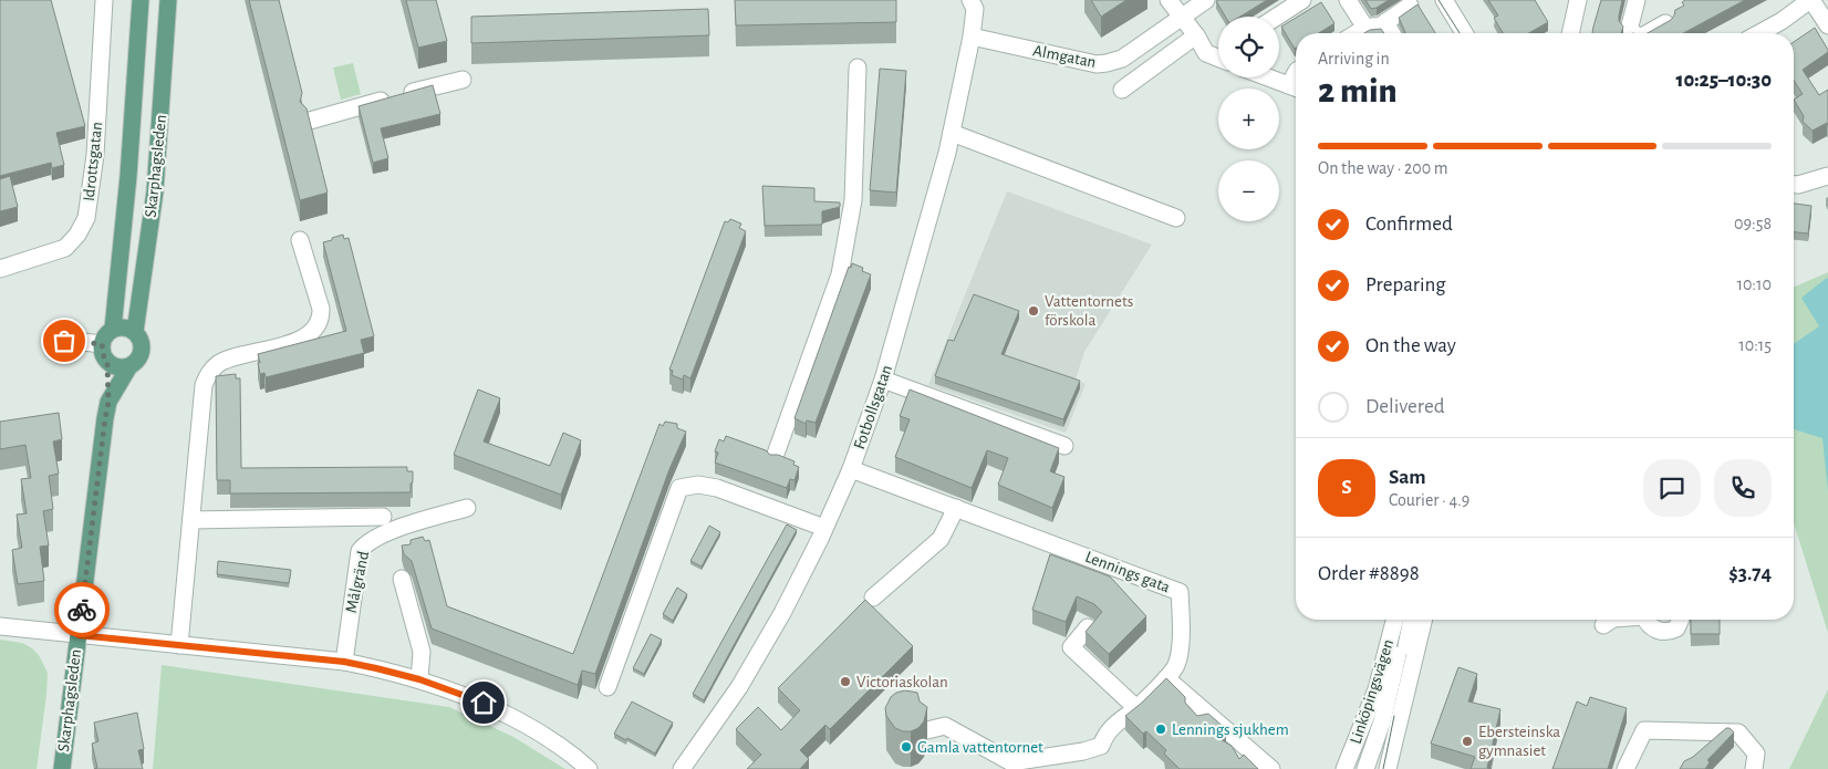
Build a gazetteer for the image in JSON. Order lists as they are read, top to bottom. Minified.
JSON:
{"streets":{"main road":["Skarphagsleden"],"street":["Almgatan","Idrottsgatan","Fotbollsgatan","Lennings gata","Målgränd","Linköpingsvägen"]},"crossings":[["Almgatan","Fotbollsgatan"],["Fotbollsgatan","Lennings gata"]],"places":["Vattentornets förskola","Victoriaskolan","Lennings sjukhem","Ebersteinska gymnasiet","Gamla vattentornet"],"page":{"map_buttons":["+","−"],"heading":["2 min","Arriving in","10:25–10:30"],"panel":["Sam","Courier · 4.9","Order #8898","$3.74"],"bar":"On the way · 200 m","list":[["Confirmed","09:58"],["Preparing","10:10"],["On the way","10:15"],"Delivered"],"round":"S"}}
